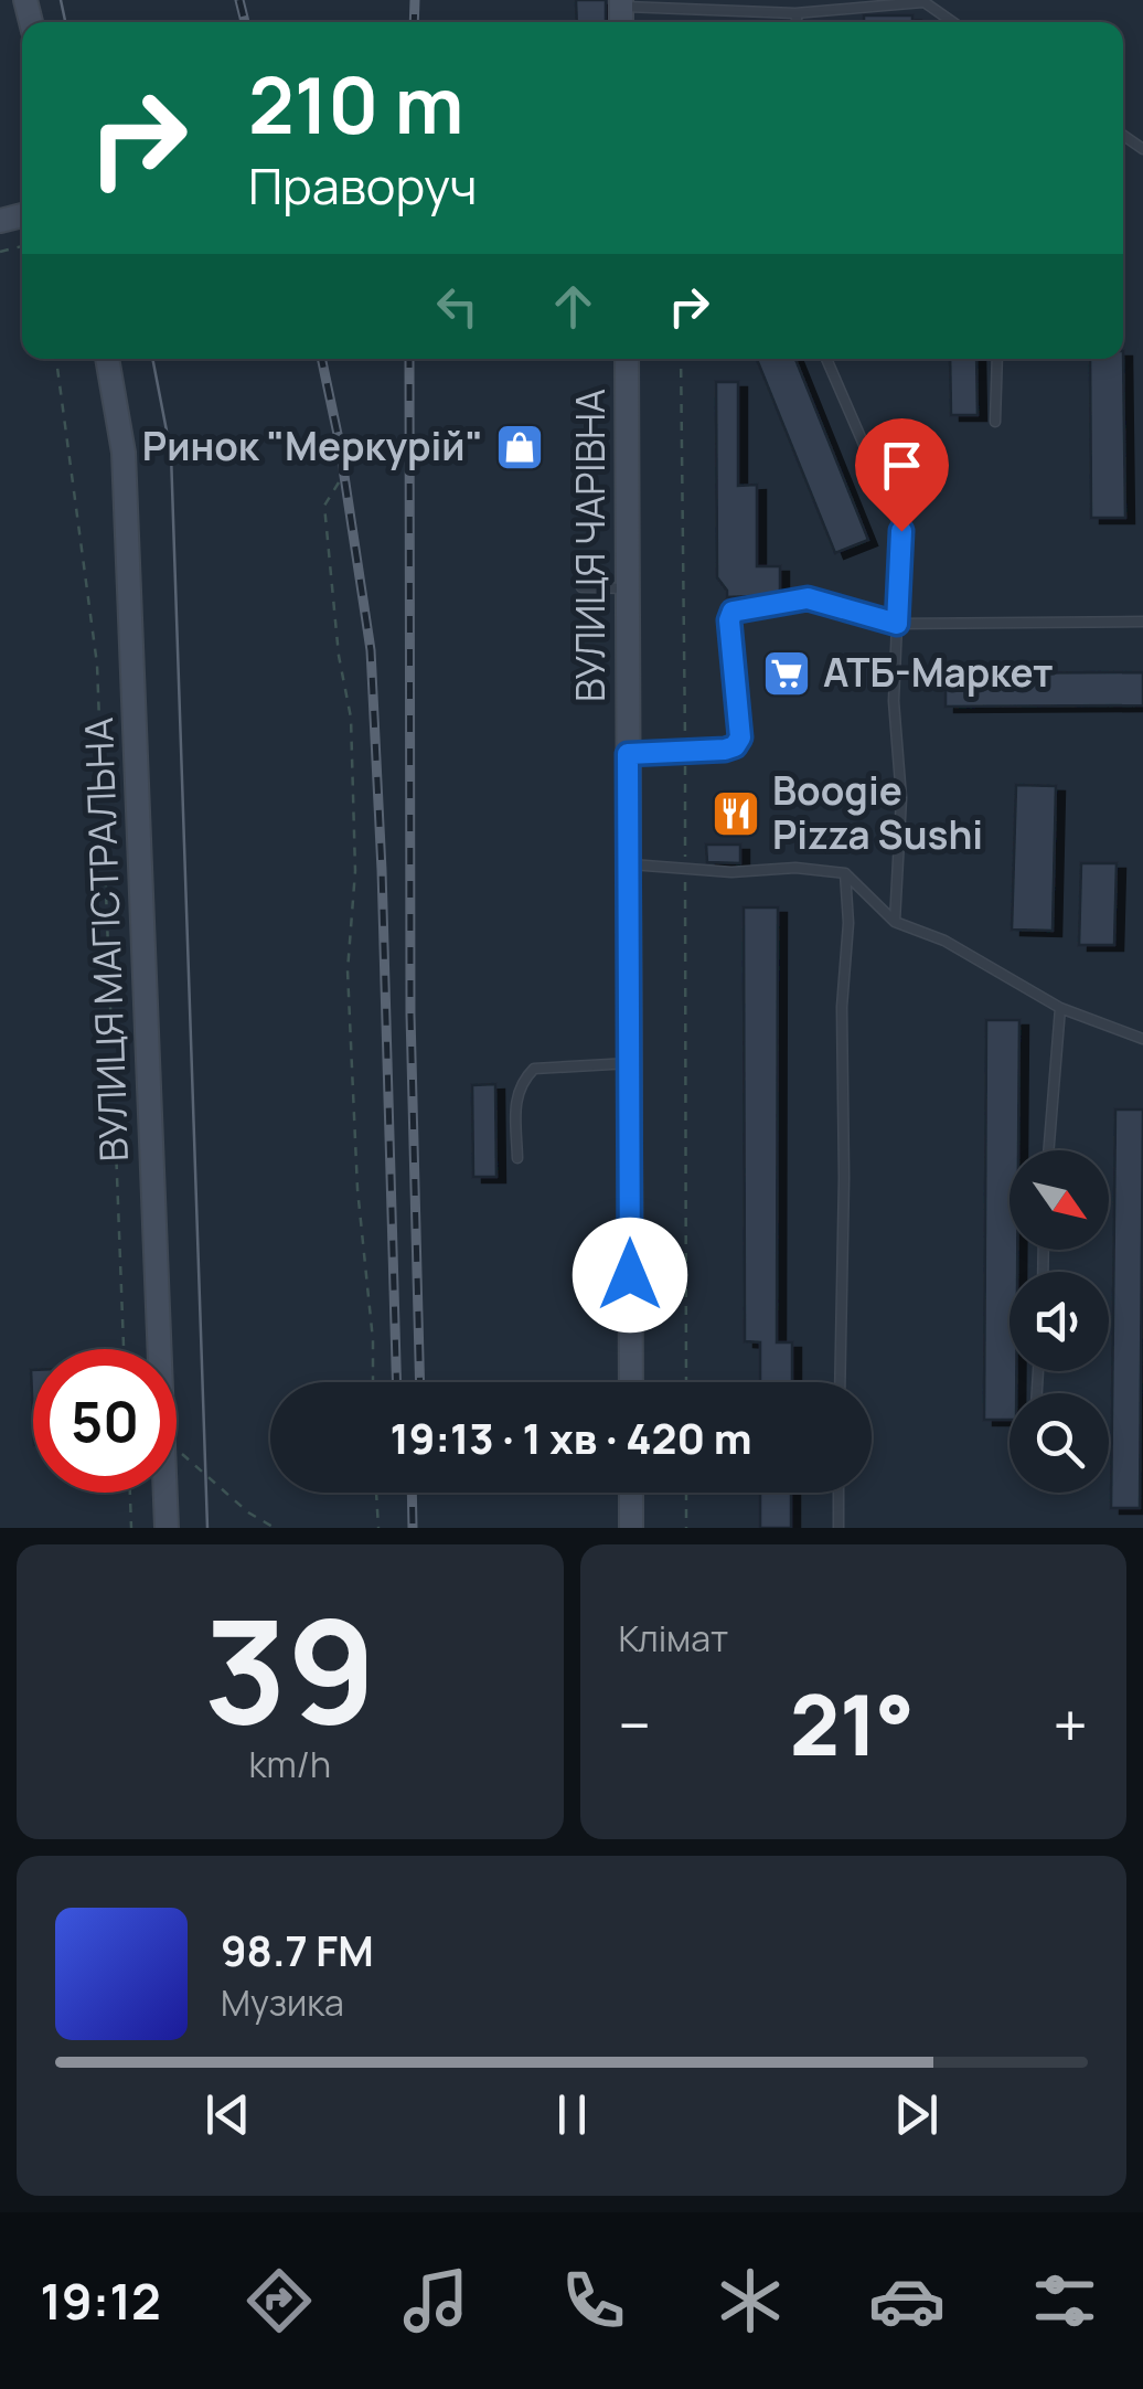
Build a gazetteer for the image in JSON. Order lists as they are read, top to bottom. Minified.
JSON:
{"streets":{"street":["ВУЛИЦЯ ЧАРІВНА","ВУЛИЦЯ МАГІСТРАЛЬНА"]},"places":{"shop":["Ринок \"Меркурій\""],"supermarket":["АТБ-Маркет"],"restaurant":["Boogie Pizza Sushi"]},"north":"bottom right","page":{"turn":["210 m","Праворуч"],"limit":"50","trip":"19:13 · 1 хв · 420 m","tile":[["39","km/h"],"Клімат"],"heat":["−","21°","+"],"song":["98.7 FM","Музика"],"tabs":"19:12"}}
